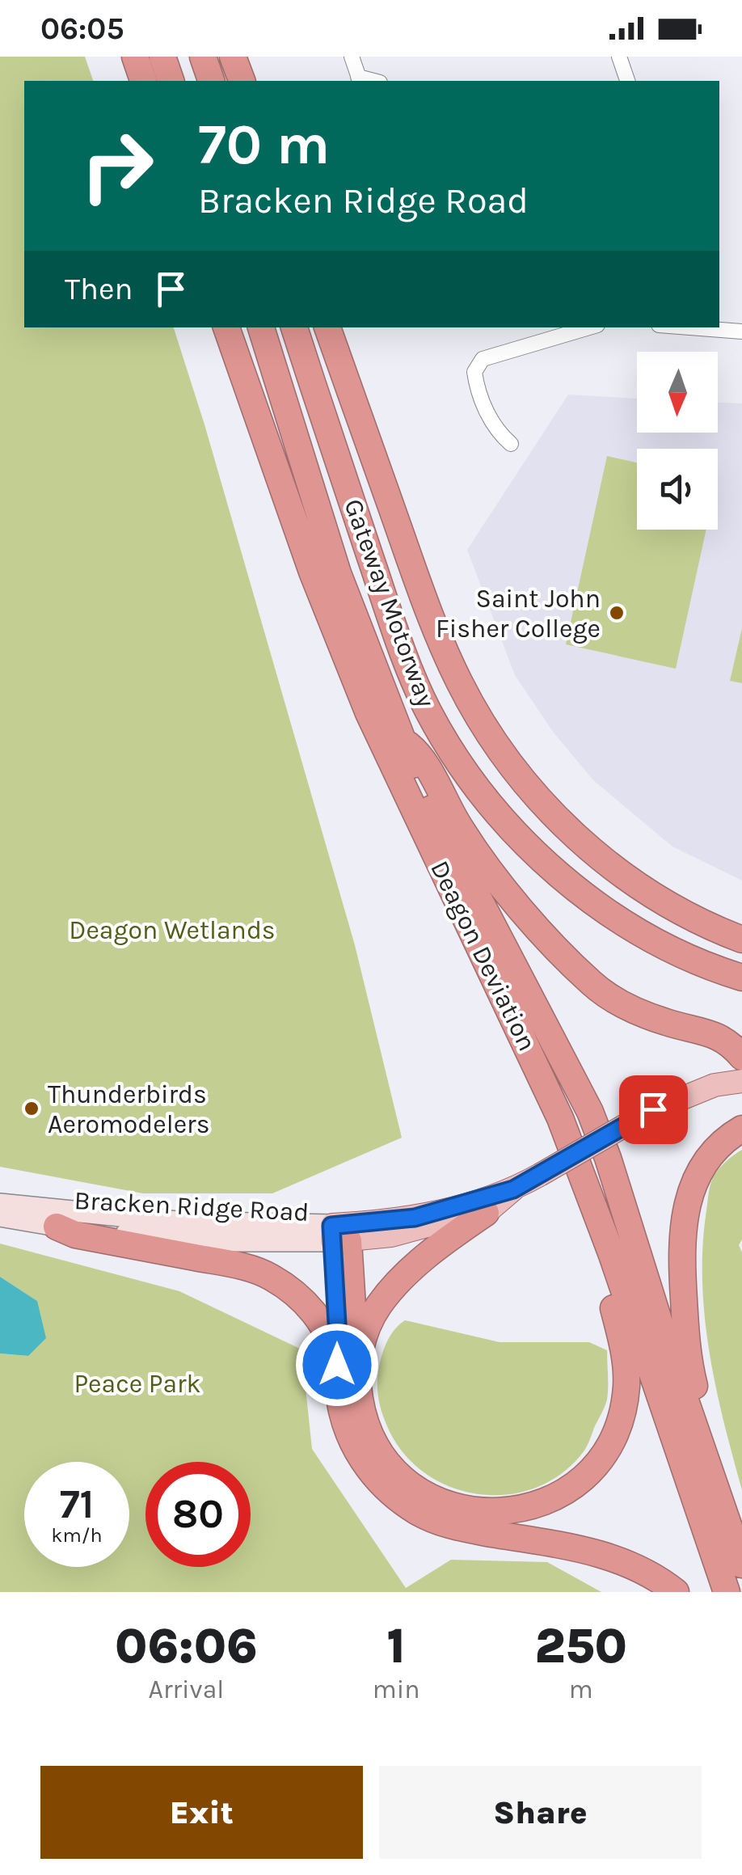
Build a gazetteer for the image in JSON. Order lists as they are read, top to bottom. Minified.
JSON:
{"streets":{"highway":["Gateway Motorway","Deagon Deviation"],"main road":["Bracken Ridge Road"]},"parks":["Deagon Wetlands","Peace Park"],"places":["Saint John Fisher College","Thunderbirds Aeromodelers"],"north":"bottom","page":{"status":"06:05","turn":["70 m","Bracken Ridge Road"],"then":"Then","speed":"71 km/h","limit":"80","eta":["06:06","Arrival","1","min","250","m"],"buttons":["Exit","Share"]}}
